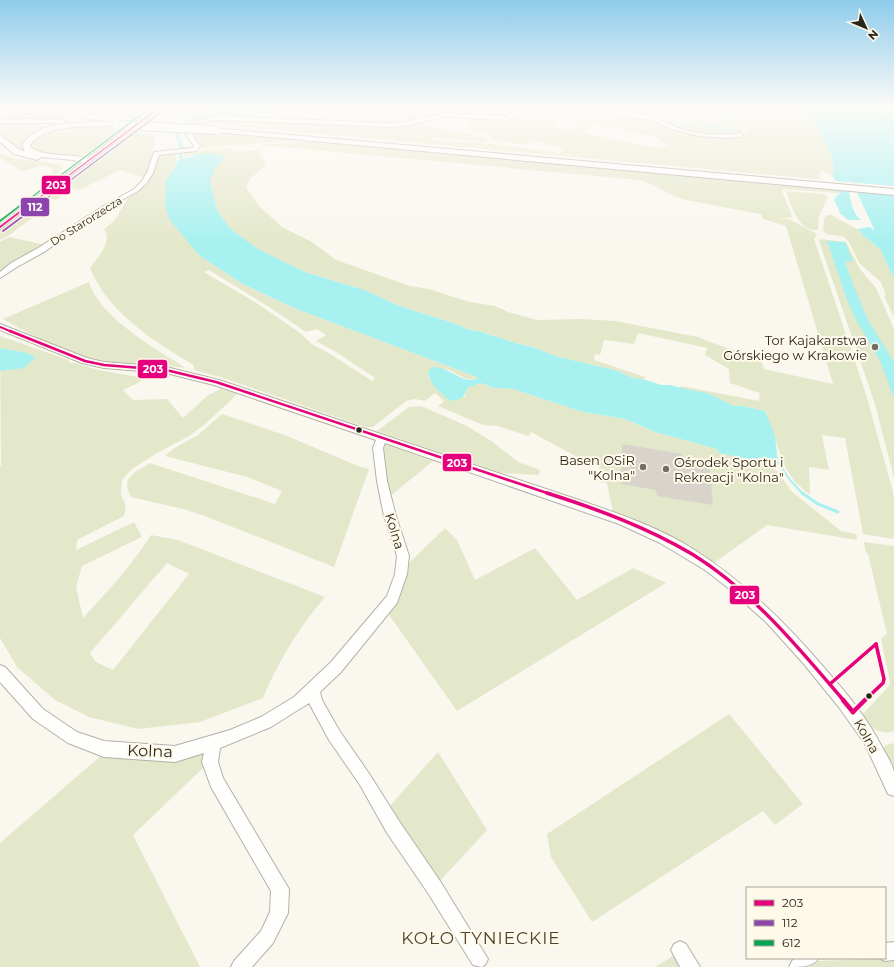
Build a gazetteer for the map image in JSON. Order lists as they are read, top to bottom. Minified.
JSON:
{"streets":{"street":["Do Starorzecza","Kolna"]},"districts":["KOŁO TYNIECKIE"],"places":["Tor Kajakarstwa Górskiego w Krakowie","Basen OSiR \"Kolna\"","Ośrodek Sportu i Rekreacji \"Kolna\""],"lines":["transit line 203","transit line 112","transit line 612"],"legend":["203","112","612"],"north":"bottom right"}
